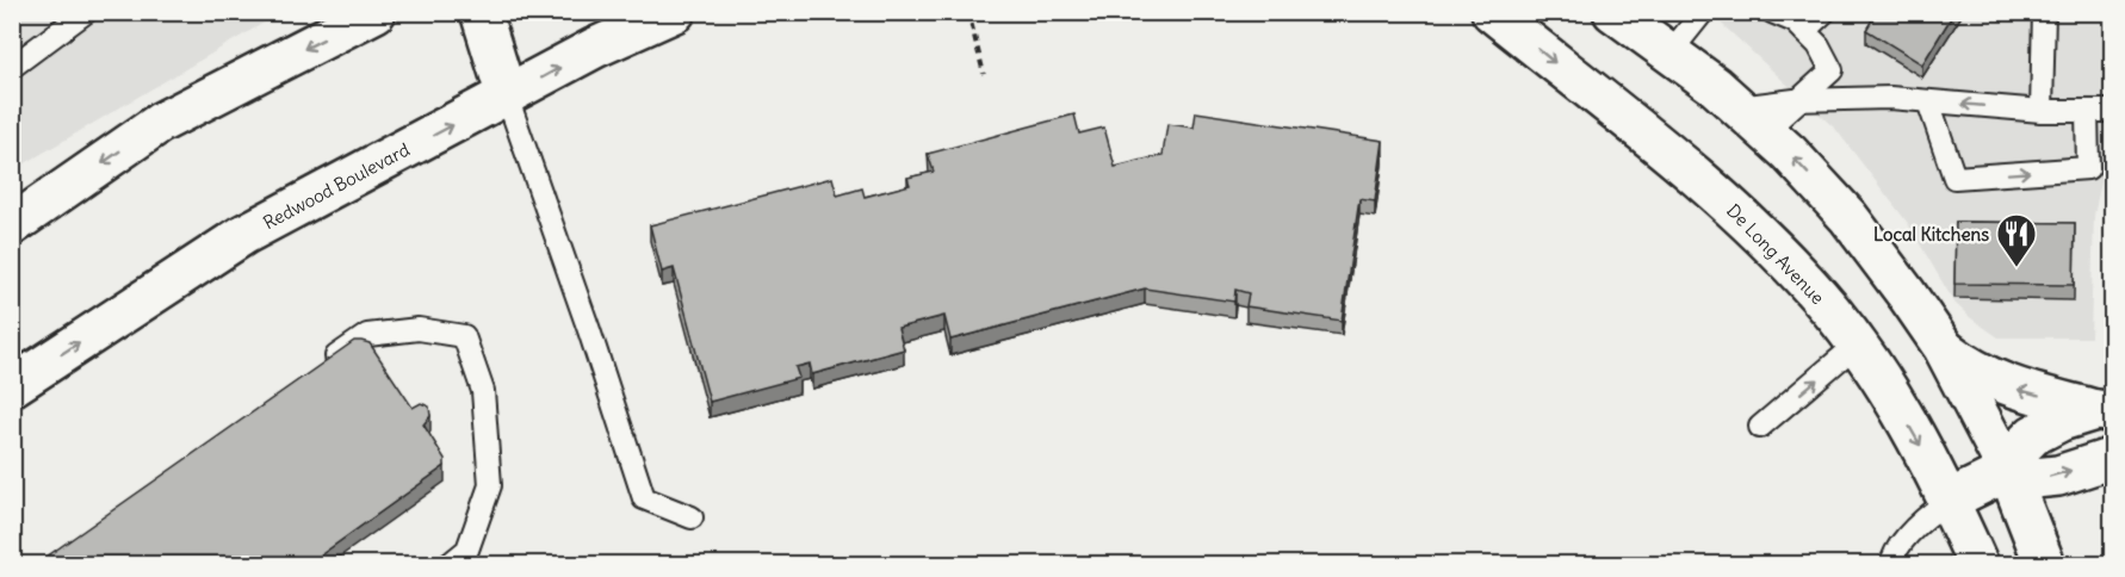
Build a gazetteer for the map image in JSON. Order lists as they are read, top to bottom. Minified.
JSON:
{"streets":{"main road":["Redwood Boulevard","De Long Avenue"]},"places":{"restaurant":["Local Kitchens"]}}
